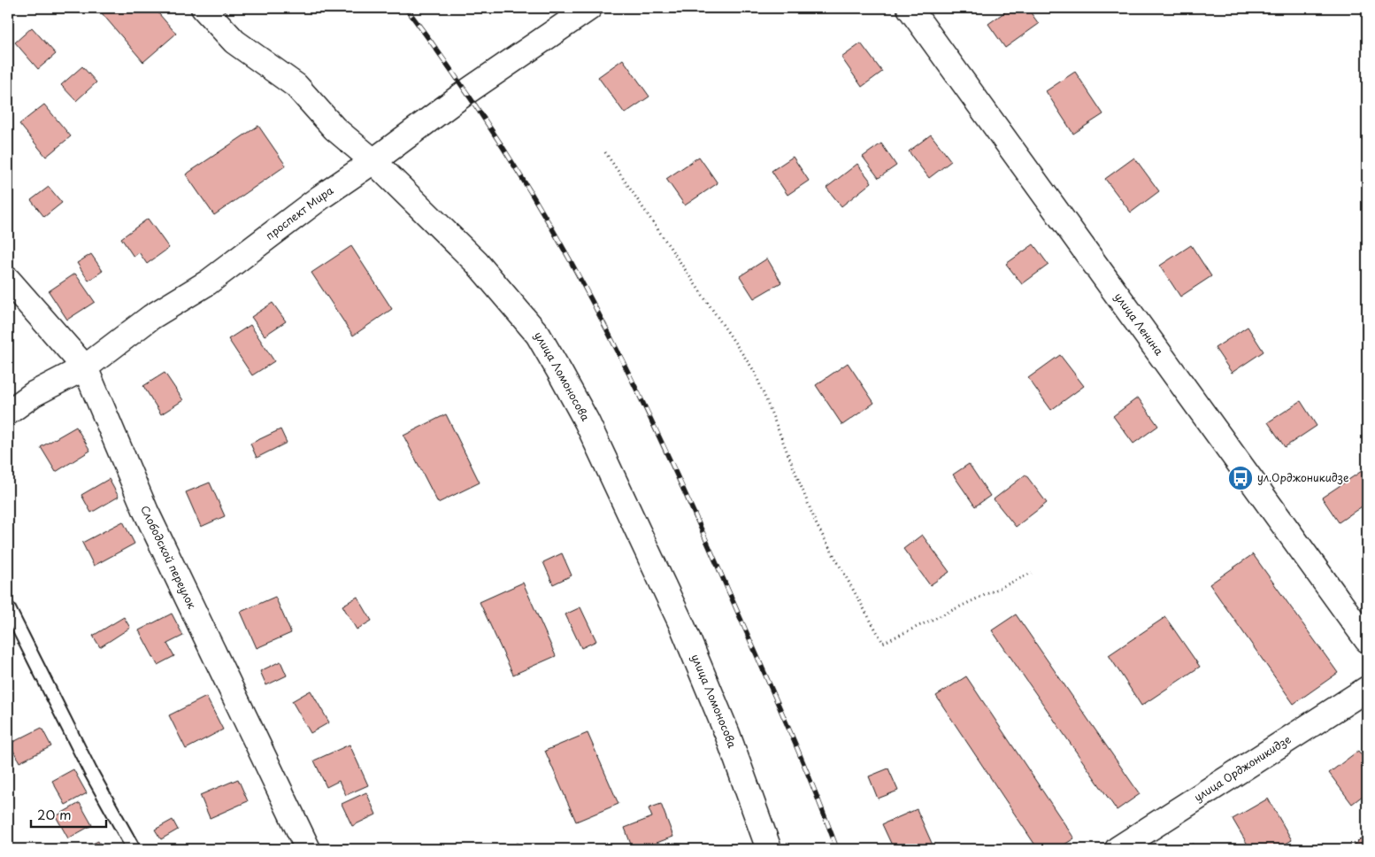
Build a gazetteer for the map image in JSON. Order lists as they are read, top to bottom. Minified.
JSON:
{"streets":{"street":["проспект Мира","улица Ленина","улица Ломоносова","Слободской переулок","улица Орджоникидзе"]},"crossings":[["проспект Мира","улица Ломоносова"],["проспект Мира","Слободской переулок"]],"places":{"bus stop":["ул.Орджоникидзе"]},"scale_bar":"20 m"}
